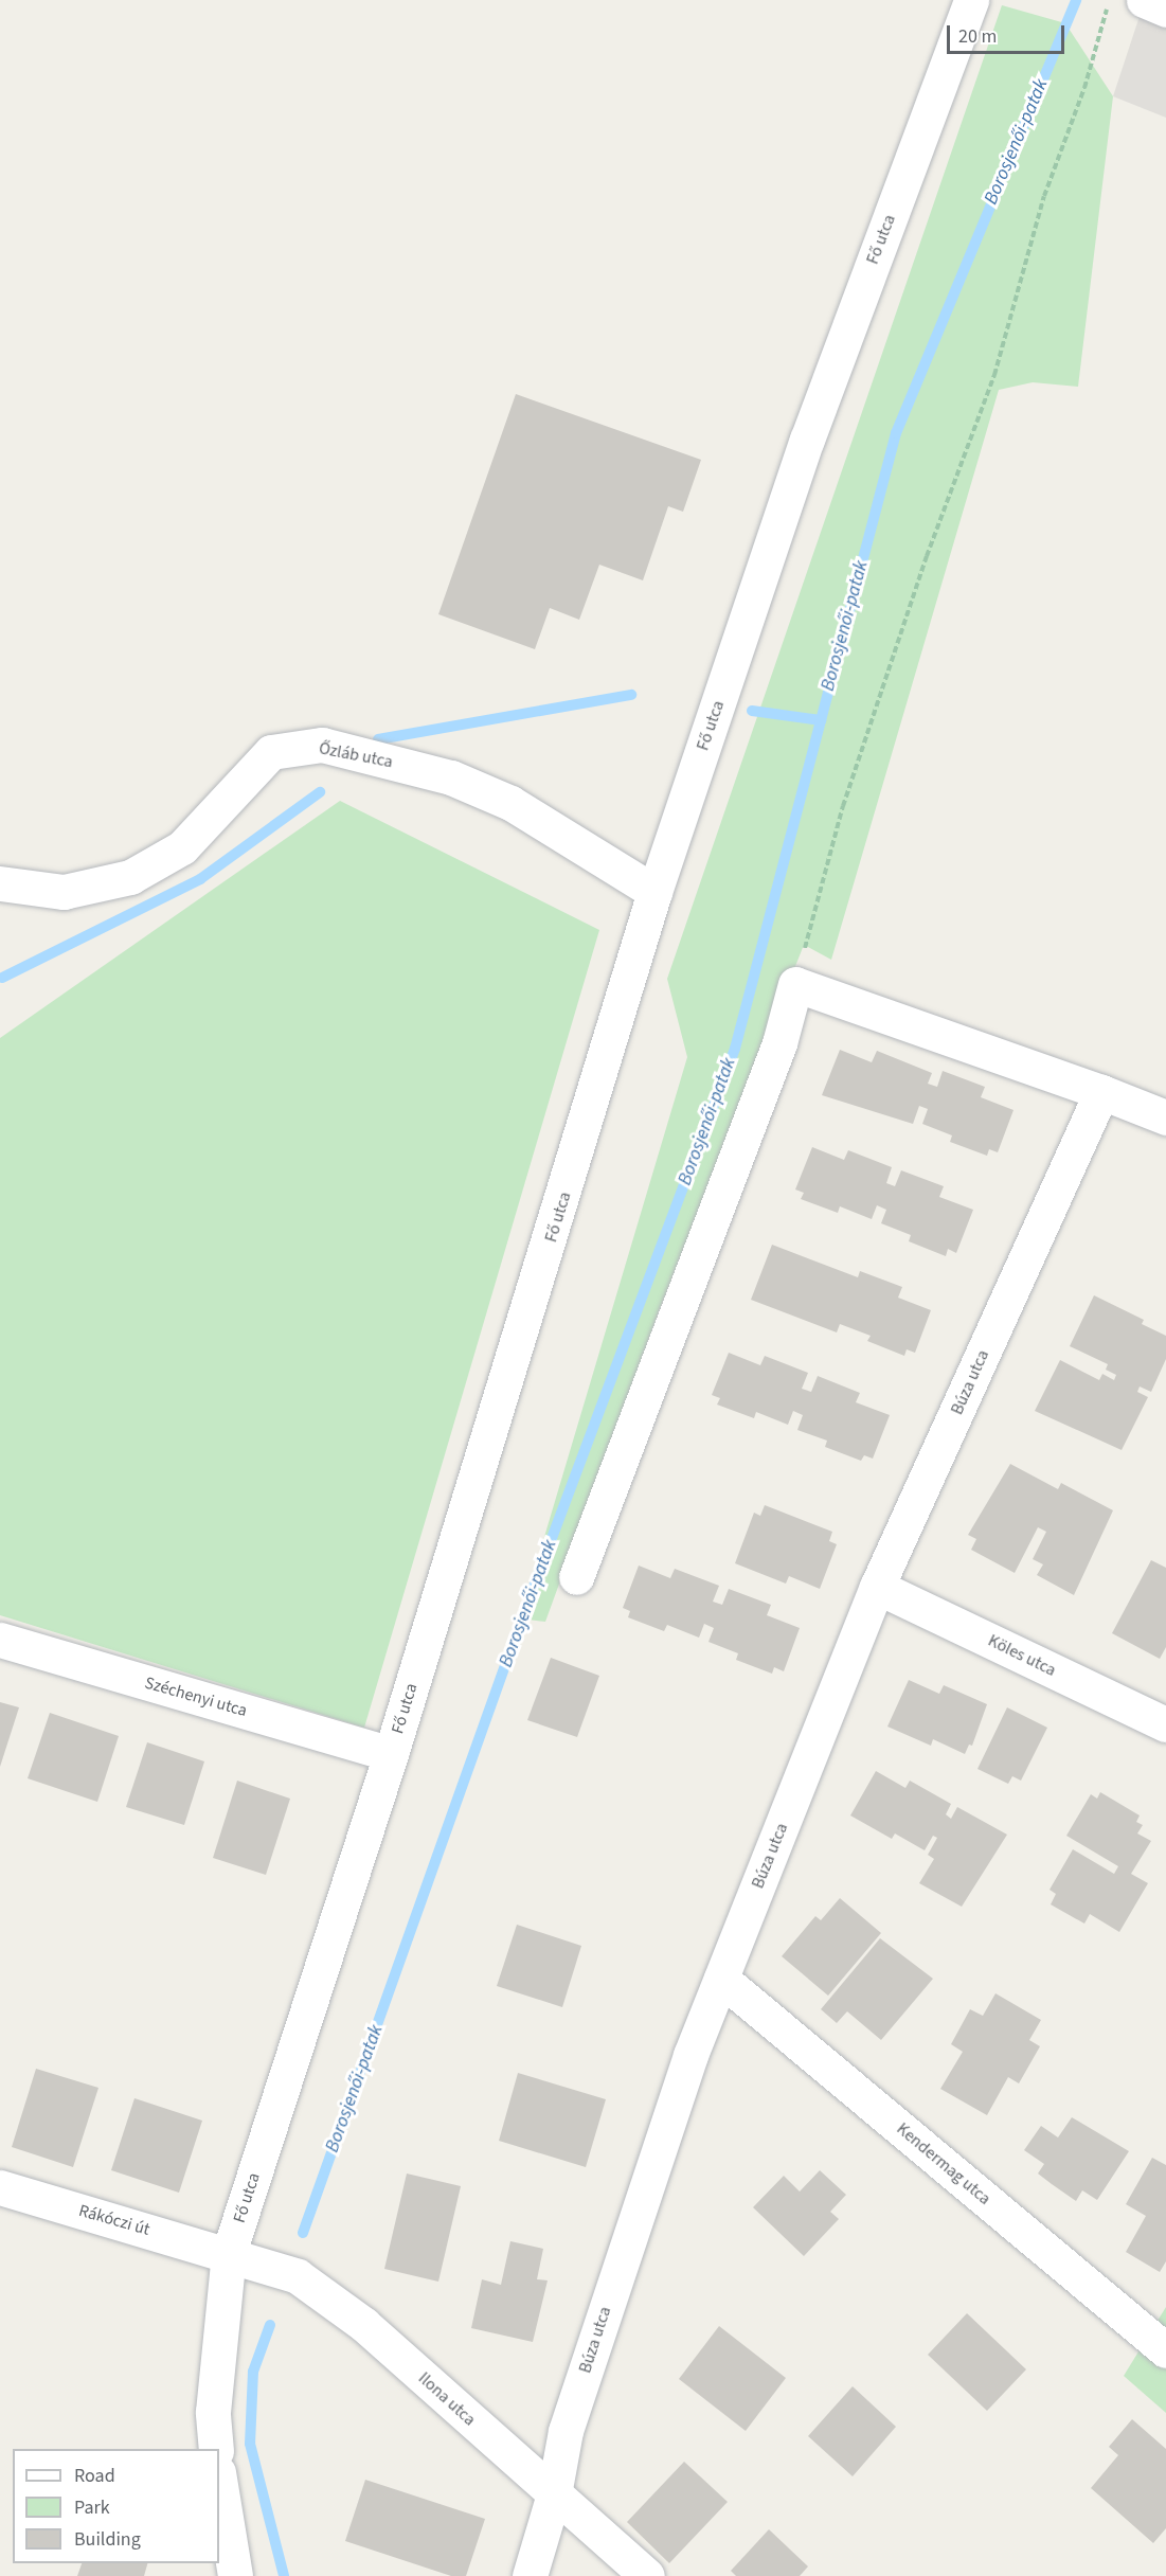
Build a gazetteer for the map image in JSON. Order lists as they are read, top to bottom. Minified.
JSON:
{"streets":{"street":["Fő utca","Őzláb utca","Búza utca","Köles utca","Széchenyi utca","Kendermag utca","Rákóczi út","Ilona utca"]},"crossings":[["Fő utca","Őzláb utca"],["Fő utca","Széchenyi utca"],["Fő utca","Rákóczi út"],["Fő utca","Ilona utca"],["Búza utca","Köles utca"],["Búza utca","Kendermag utca"],["Búza utca","Ilona utca"],["Rákóczi út","Ilona utca"]],"water":["Borosjenői-patak"],"legend":["Road","Park","Building"],"scale_bar":"20 m"}
